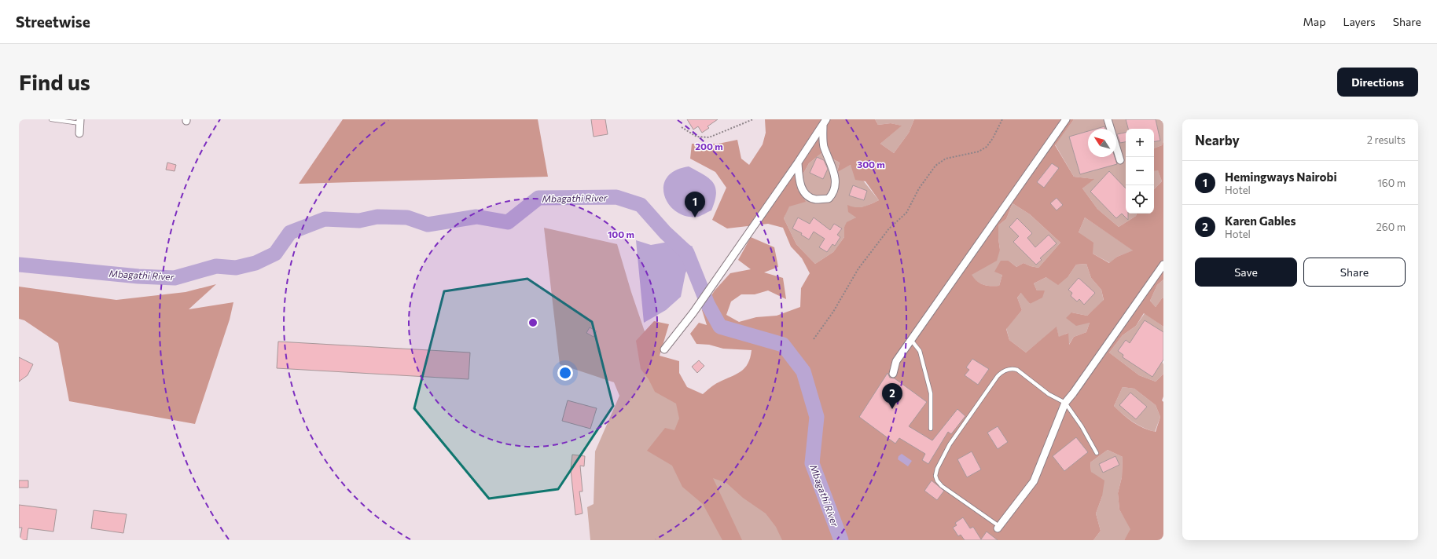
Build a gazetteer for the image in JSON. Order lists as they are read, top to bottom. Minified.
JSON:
{"water":["Mbagathi River"],"north":"top left","page":{"header":"Streetwise","nav":["Map","Layers","Share"],"buttons":["Directions",["Save","Share"]],"title":"Find us","heading":["Nearby","2 results"],"map_buttons":["+","−"],"list":[{"mark":"1","name":"Hemingways Nairobi","note":"Hotel","value":"160 m"},{"mark":"2","name":"Karen Gables","note":"Hotel","value":"260 m"}],"pins":["1","2"]},"rings":["200 m","300 m","100 m"]}
